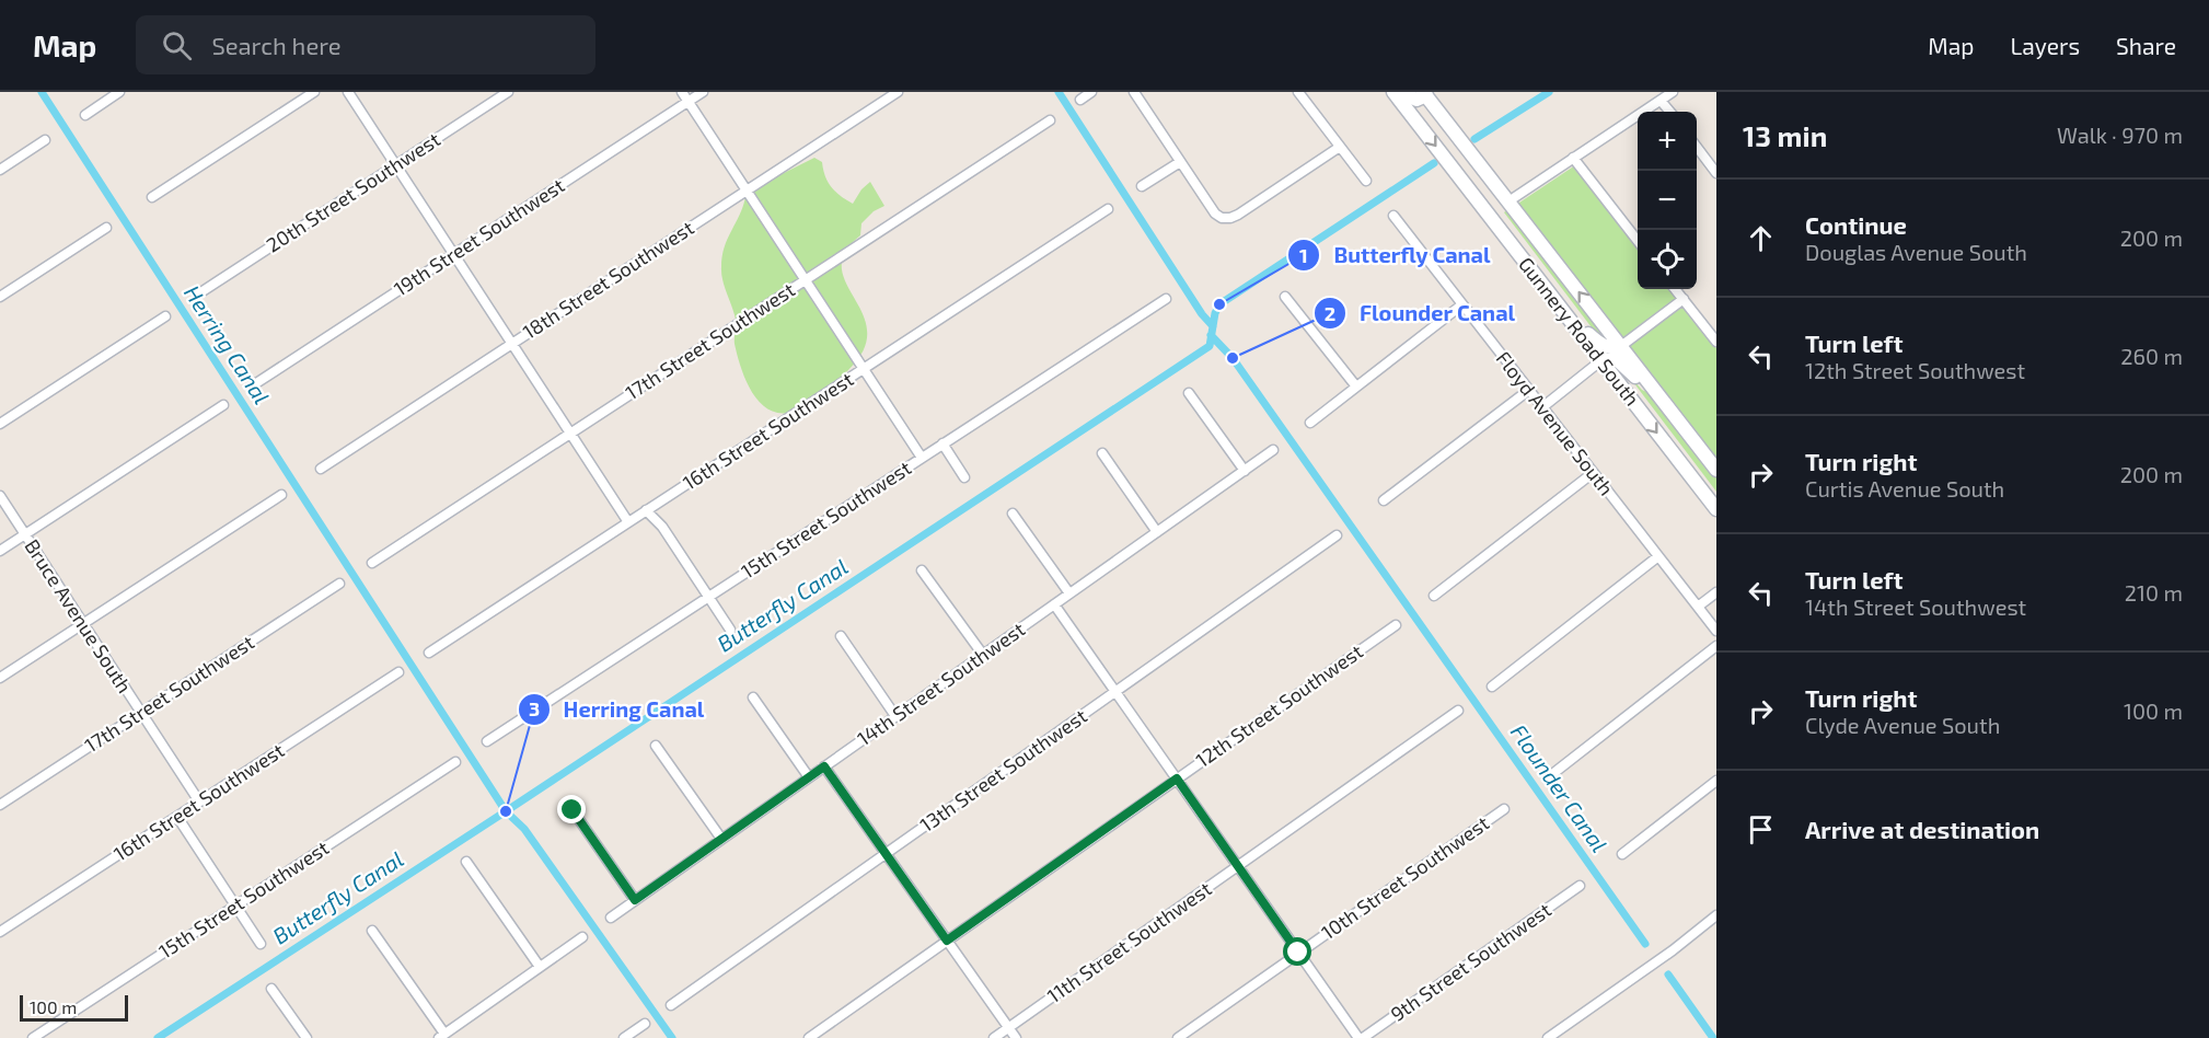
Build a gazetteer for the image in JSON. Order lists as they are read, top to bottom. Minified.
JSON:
{"streets":{"main road":["Gunnery Road South"],"street":["20th Street Southwest","19th Street Southwest","18th Street Southwest","17th Street Southwest","Floyd Avenue South","16th Street Southwest","15th Street Southwest","Bruce Avenue South","14th Street Southwest","12th Street Southwest","13th Street Southwest","10th Street Southwest","11th Street Southwest","9th Street Southwest"]},"crossings":[["17th Street Southwest","Bruce Avenue South"],["16th Street Southwest","Bruce Avenue South"]],"water":["Herring Canal","Butterfly Canal","Flounder Canal"],"places":["Butterfly Canal","Flounder Canal","Herring Canal"],"scale_bar":"100 m","page":{"header":"Map","search":"Search here","nav":["Map","Layers","Share"],"heading":["13 min","Walk · 970 m"],"map_buttons":["+","−"],"list":[["Continue","Douglas Avenue South","200 m"],["Turn left","12th Street Southwest","260 m"],["Turn right","Curtis Avenue South","200 m"],["Turn left","14th Street Southwest","210 m"],["Turn right","Clyde Avenue South","100 m"],"Arrive at destination"],"scale":"100 m"}}
